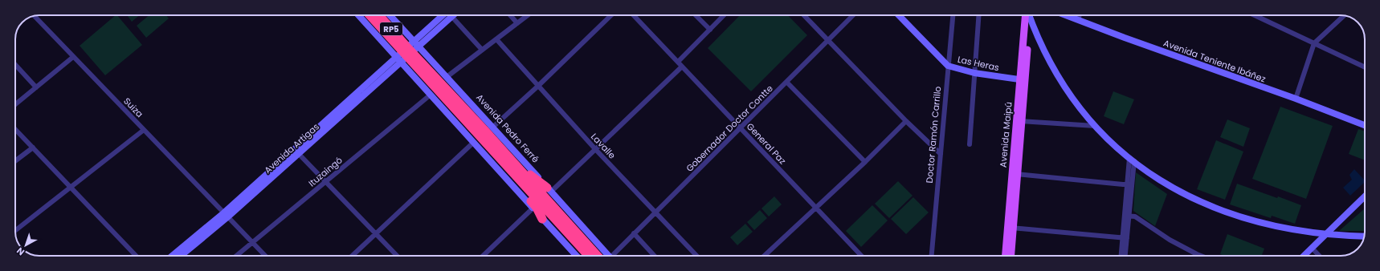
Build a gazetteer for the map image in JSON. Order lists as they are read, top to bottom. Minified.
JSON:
{"streets":{"highway":["RP5","Avenida Pedro Ferré"],"main road":["Avenida Teniente Ibáñez","Las Heras","Avenida Maipú","Avenida Artigas"],"street":["Suiza","Gobernador Doctor Contte","Doctor Ramón Carrillo","General Paz","Lavalle","Ituzaingó"]},"crossings":[["Las Heras","Doctor Ramón Carrillo"],["Las Heras","Avenida Maipú"],["Suiza","Avenida Artigas"],["Suiza","Ituzaingó"],["Avenida Pedro Ferré","Avenida Artigas"],["Avenida Pedro Ferré","Ituzaingó"],["Gobernador Doctor Contte","General Paz"],["Gobernador Doctor Contte","Lavalle"]],"north":"bottom left"}
